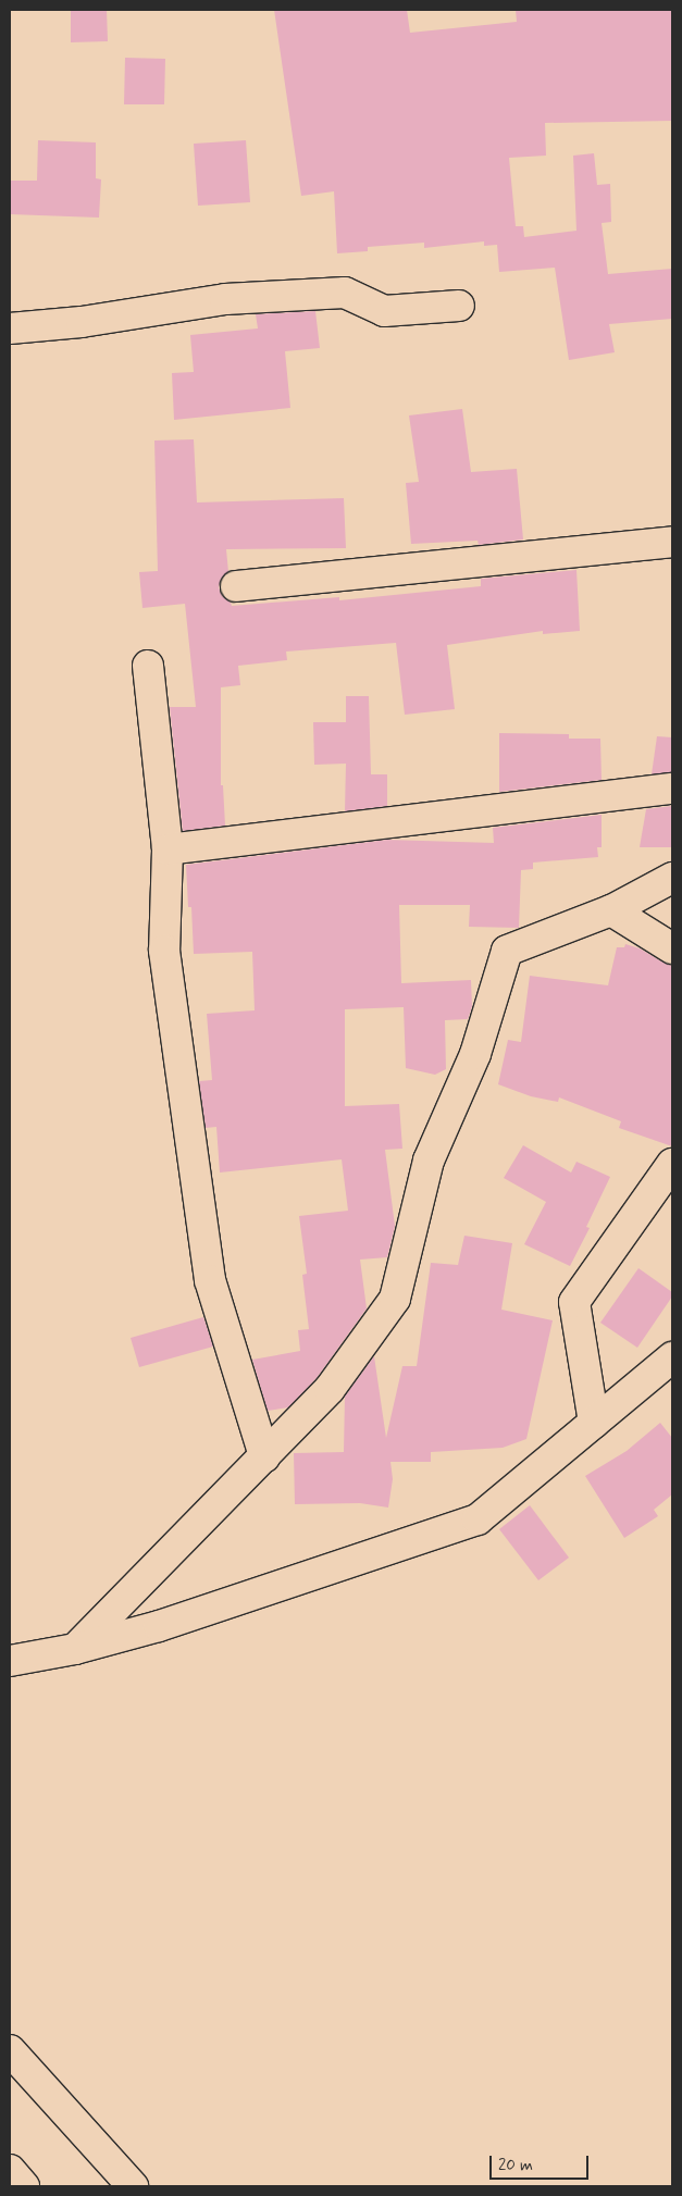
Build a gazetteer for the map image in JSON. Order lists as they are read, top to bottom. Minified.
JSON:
{"scale_bar":"20 m"}
